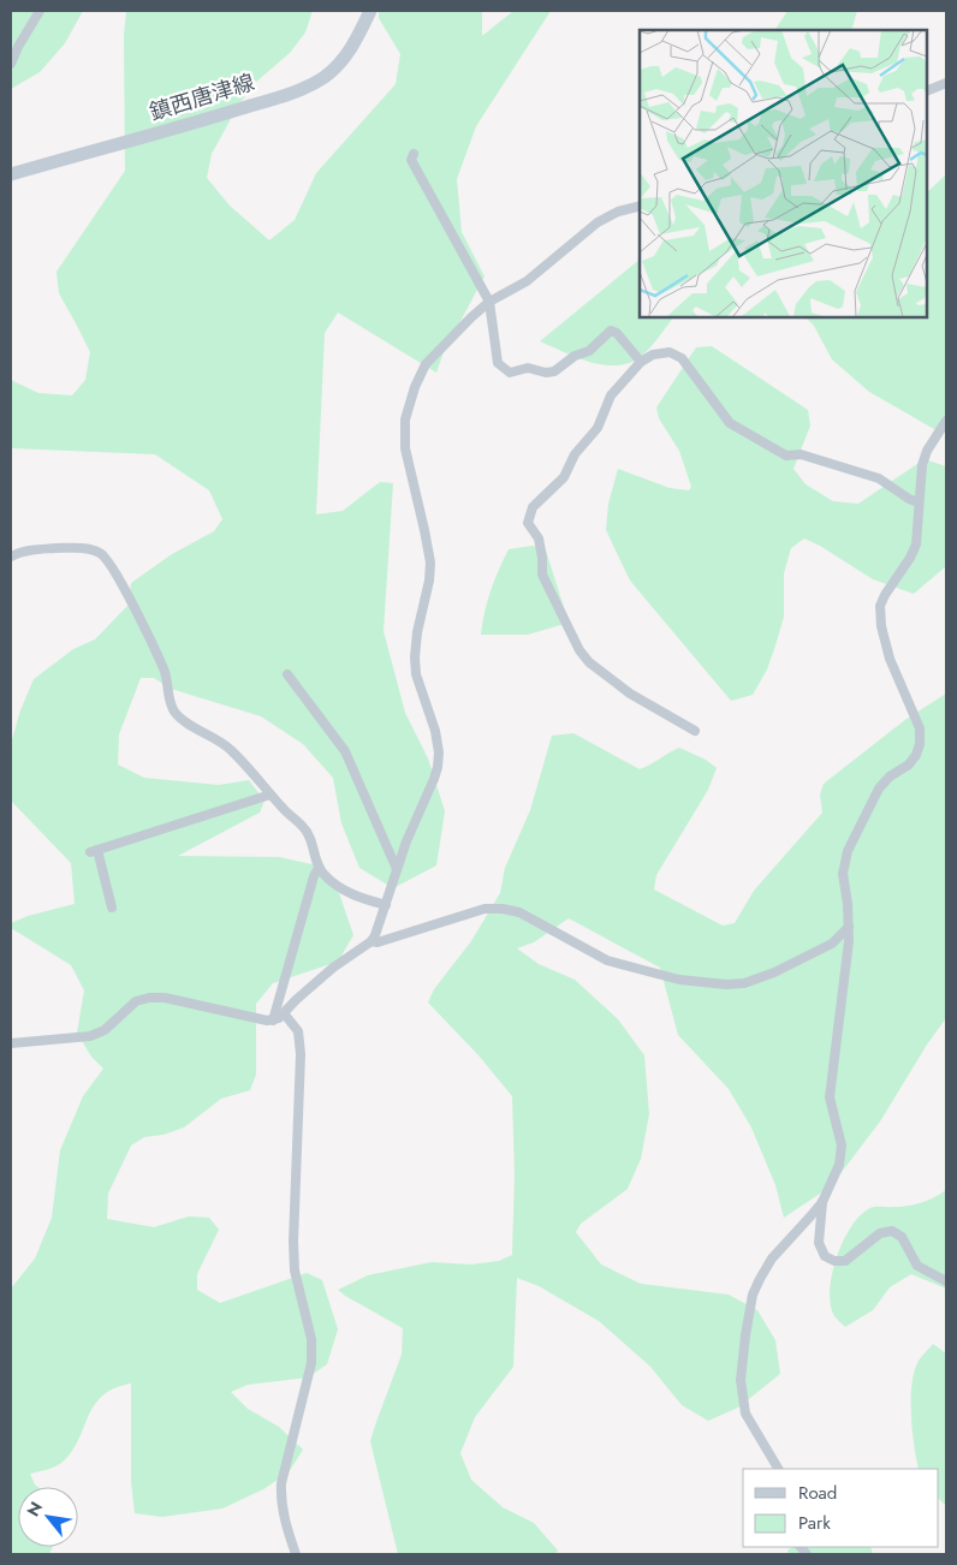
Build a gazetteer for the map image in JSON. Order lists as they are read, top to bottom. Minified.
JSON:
{"streets":{"main road":["鎮西唐津線"]},"legend":["Road","Park"],"north":"top left"}
